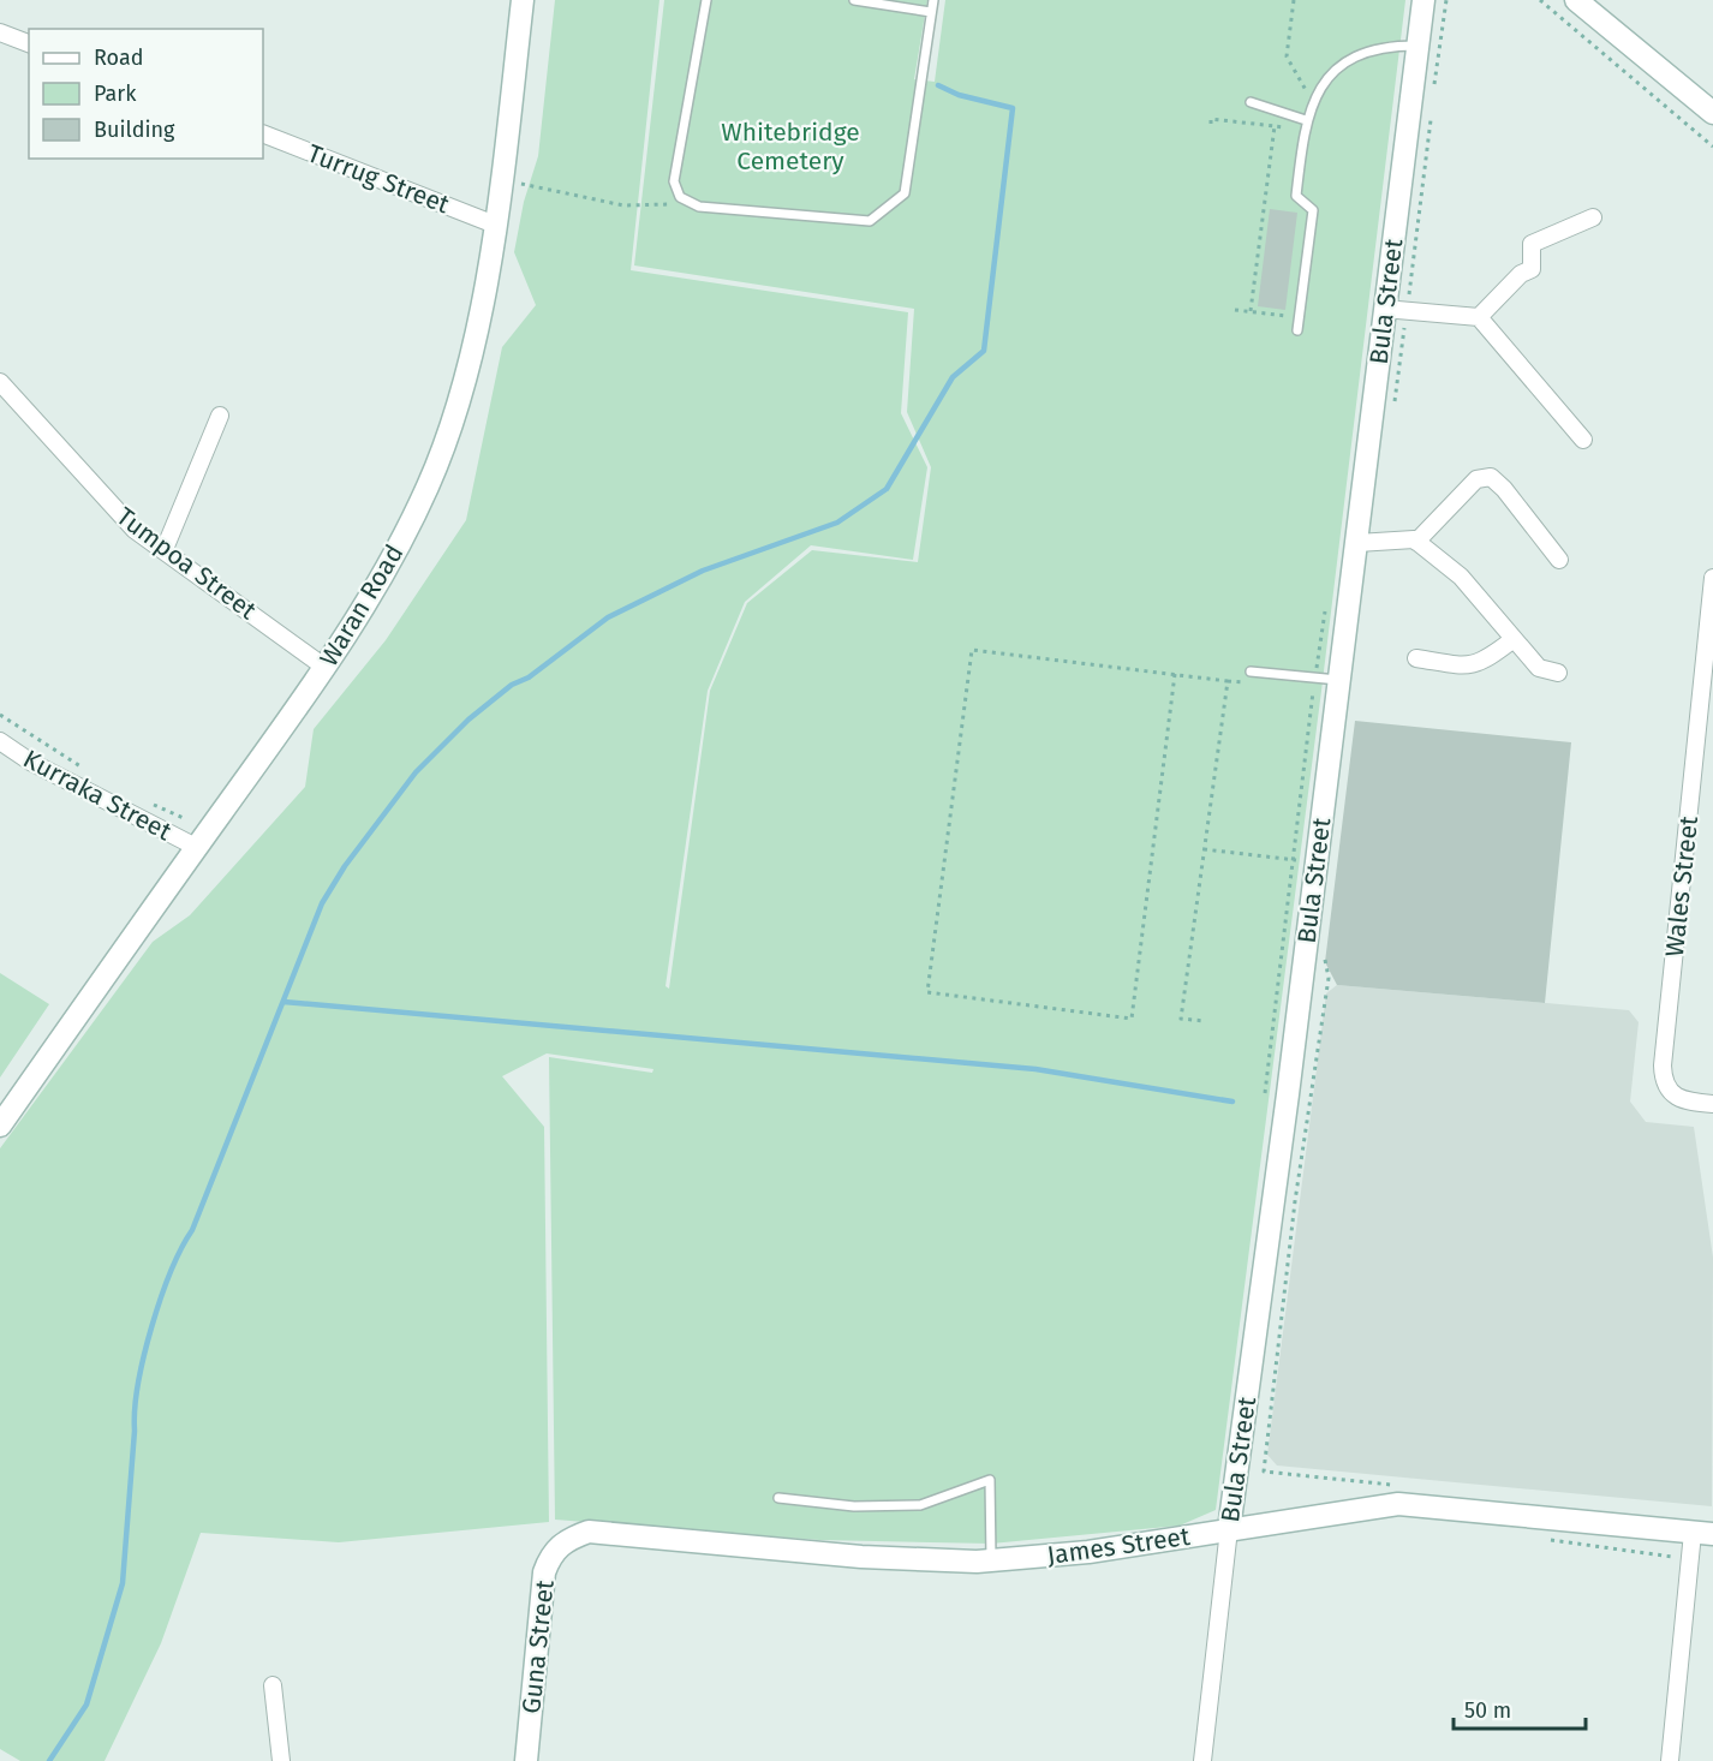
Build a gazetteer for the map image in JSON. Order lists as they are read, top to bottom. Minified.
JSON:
{"streets":{"street":["Turrug Street","Bula Street","Tumpoa Street","Waran Road","Kurraka Street","Wales Street","James Street","Guna Street"]},"crossings":[["Turrug Street","Waran Road"],["Bula Street","James Street"],["Tumpoa Street","Waran Road"],["Waran Road","Kurraka Street"],["James Street","Guna Street"]],"parks":["Whitebridge Cemetery"],"legend":["Road","Park","Building"],"scale_bar":"50 m"}
